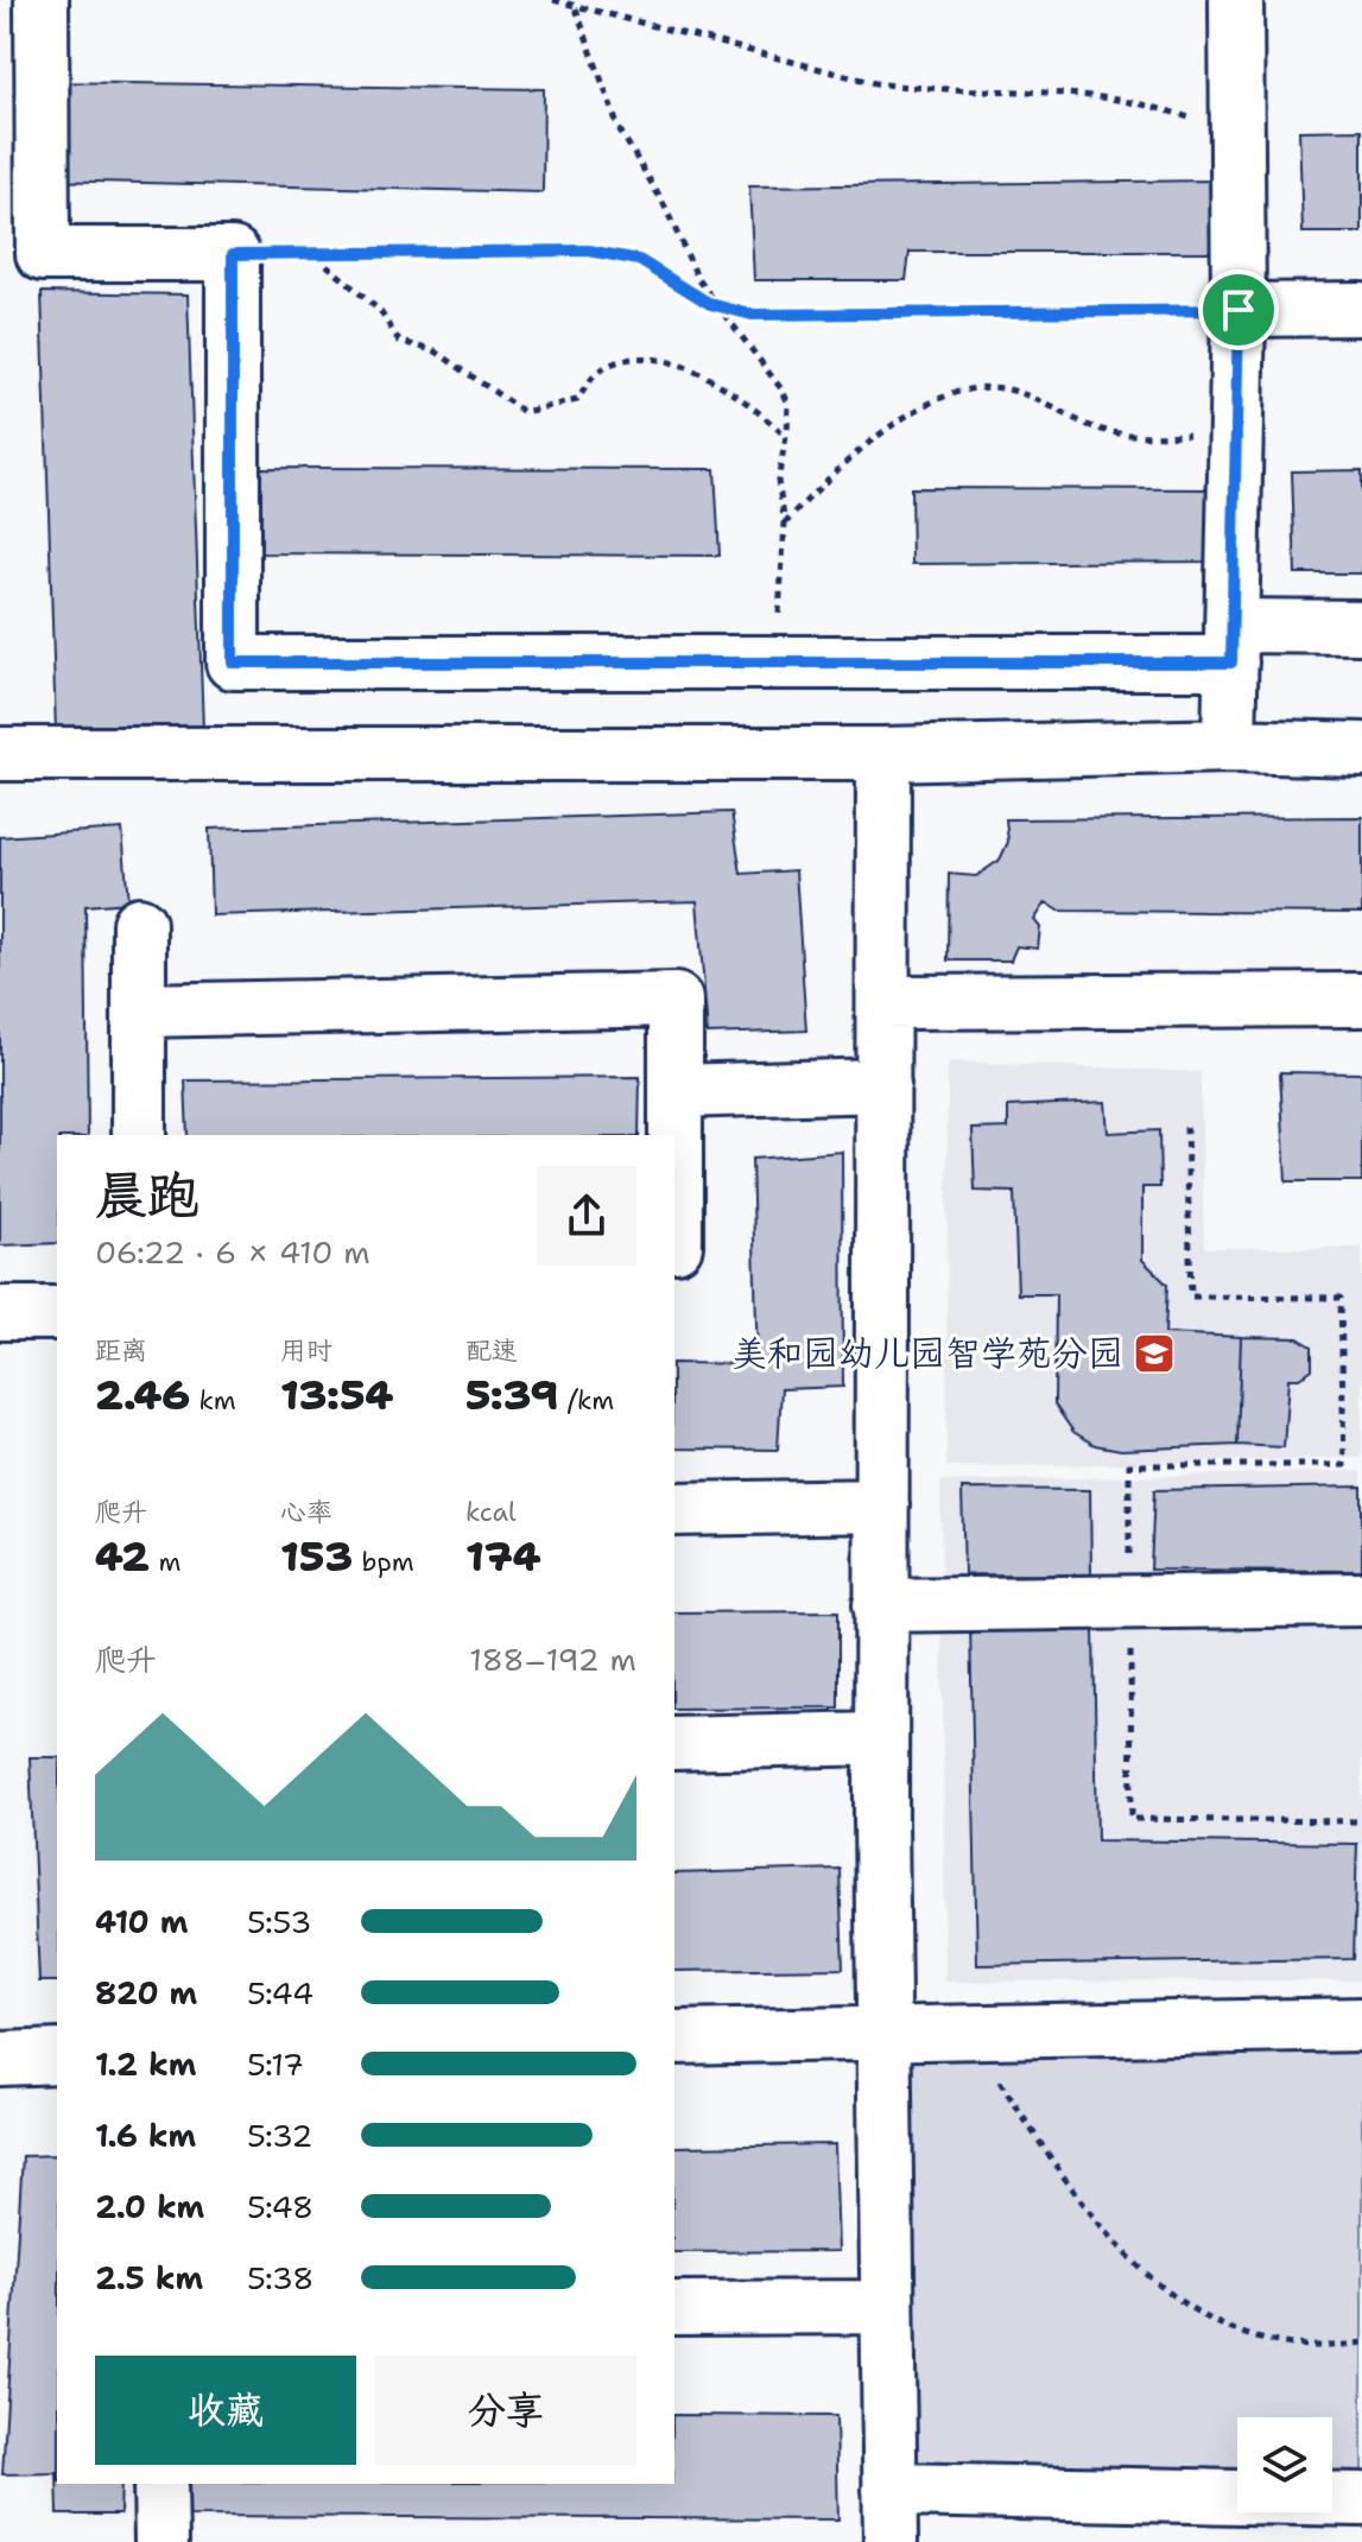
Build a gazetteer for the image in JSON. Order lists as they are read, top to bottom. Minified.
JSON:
{"places":{"school or university":["美和园幼儿园智学苑分园"]},"page":{"heading":["晨跑","06:22 · 6 × 410 m"],"stats":[["距离","2.46 km"],["用时","13:54"],["配速","5:39 /km"],["爬升","42 m"],["心率","153 bpm"],["kcal","174"]],"chart":["爬升","188–192 m"],"list":[{"name":"410 m","note":"5:53"},{"name":"820 m","note":"5:44"},{"name":"1.2 km","note":"5:17"},{"name":"1.6 km","note":"5:32"},{"name":"2.0 km","note":"5:48"},{"name":"2.5 km","note":"5:38"}],"buttons":["收藏","分享"]}}
